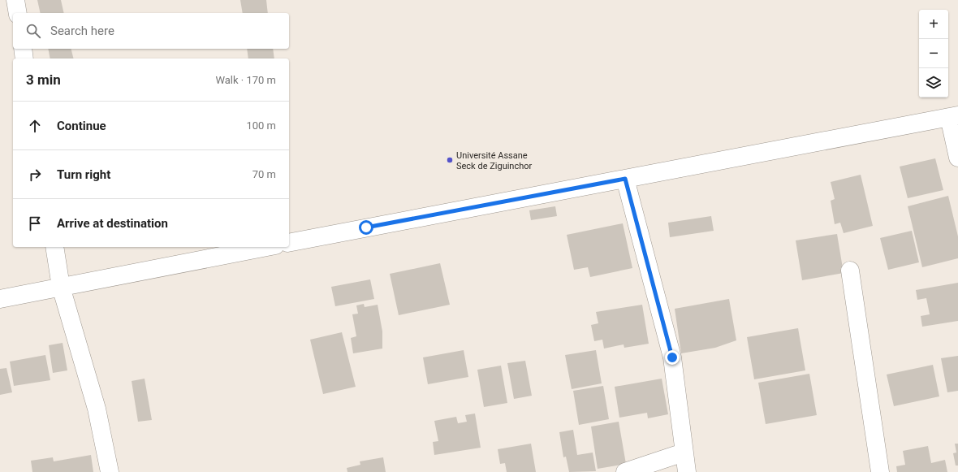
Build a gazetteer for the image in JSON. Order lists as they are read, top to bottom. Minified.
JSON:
{"places":["Université Assane Seck de Ziguinchor"],"page":{"map_buttons":["+","−"],"search":"Search here","heading":["3 min","Walk · 170 m"],"list":[["Continue","100 m"],["Turn right","70 m"],"Arrive at destination"]}}
